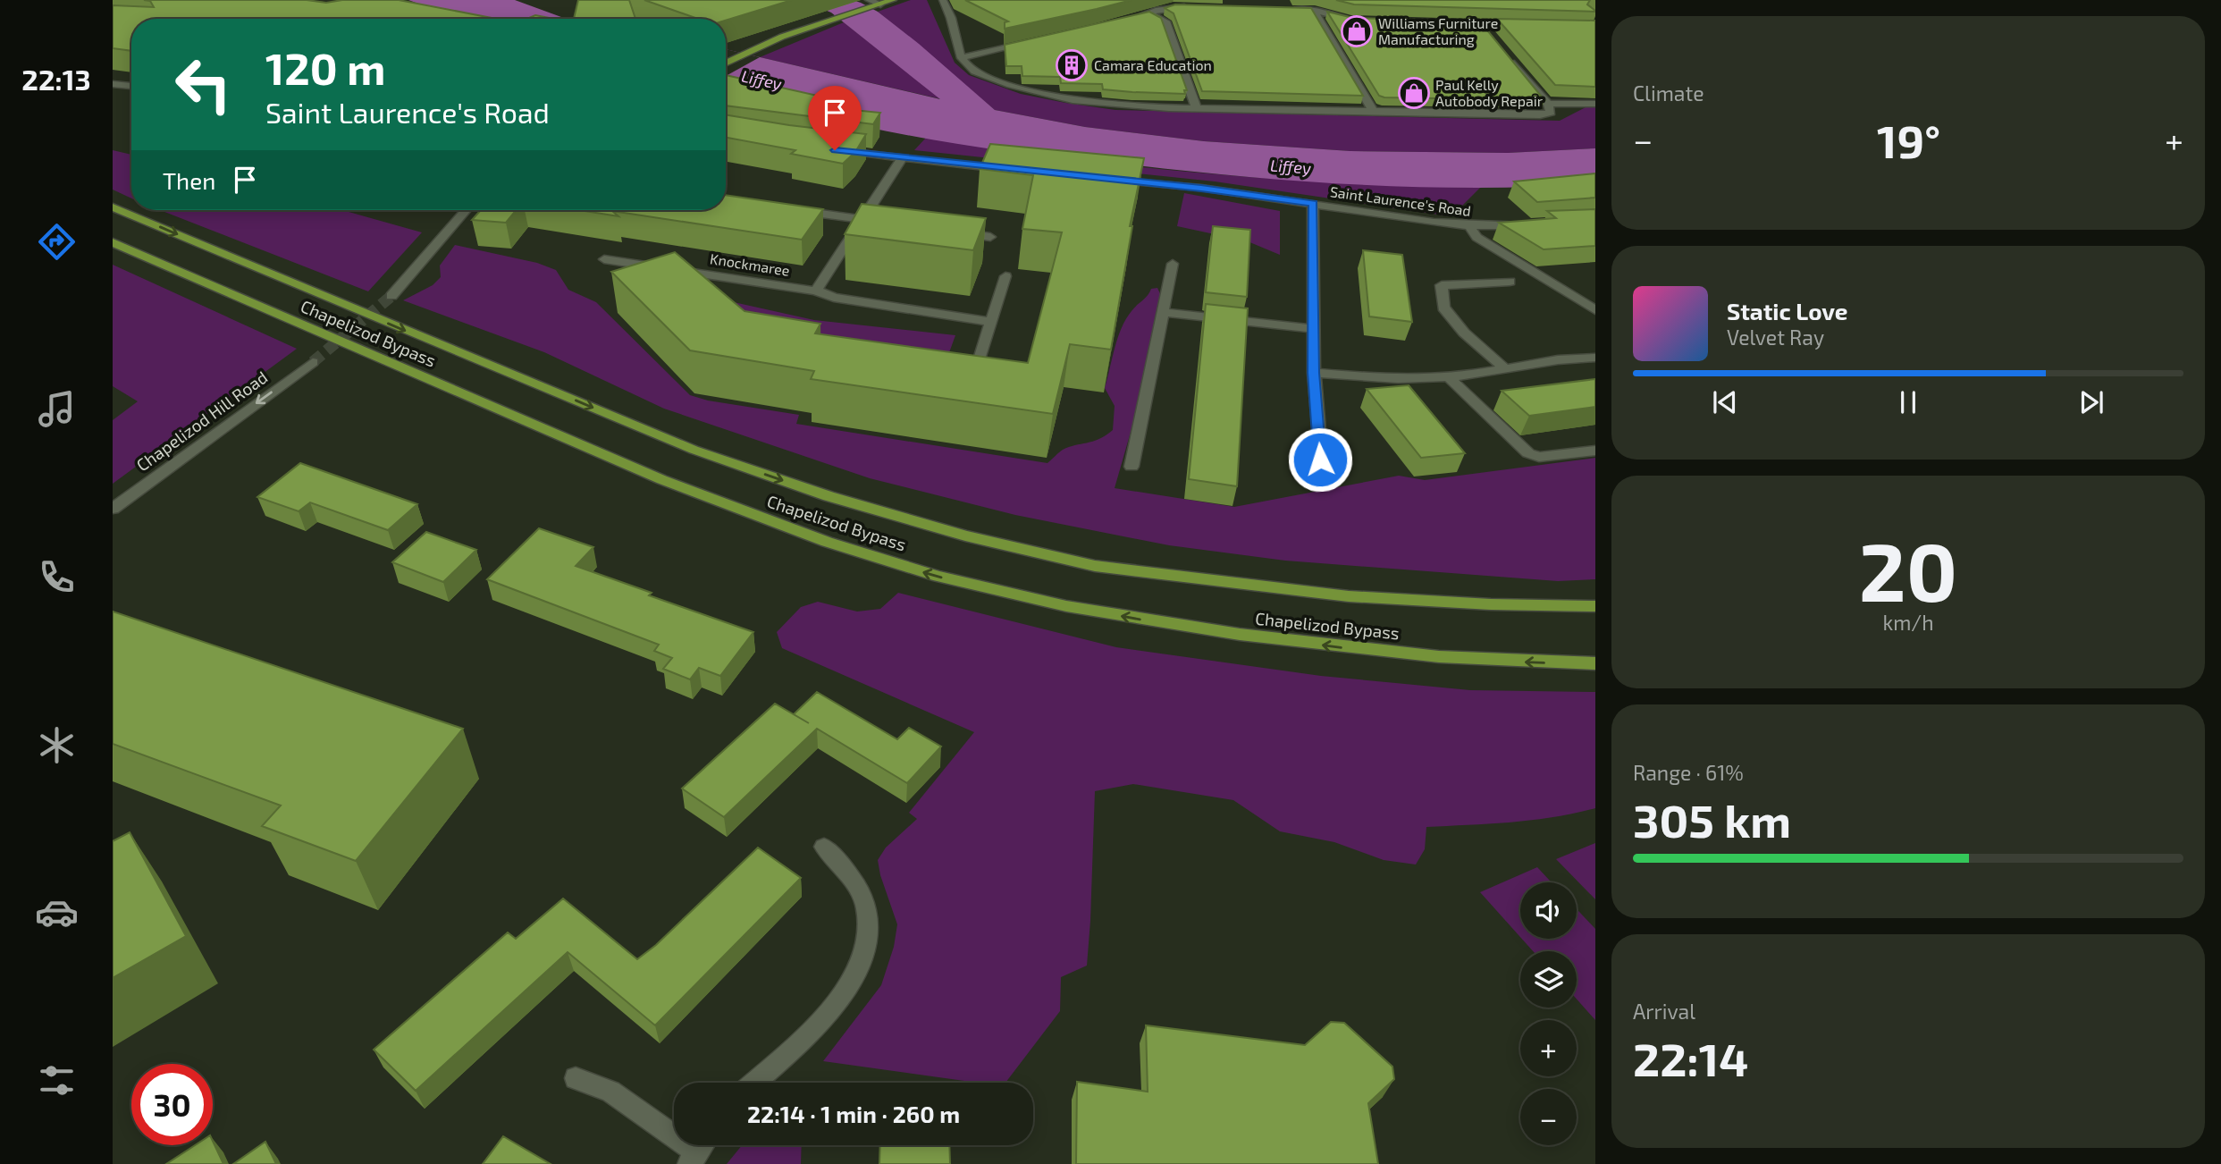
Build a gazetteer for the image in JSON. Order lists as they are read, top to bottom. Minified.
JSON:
{"streets":{"main road":["Chapelizod Bypass"],"street":["Saint Laurence's Road","Knockmaree","Chapelizod Hill Road"]},"one_way":["Chapelizod Hill Road"],"water":["Liffey"],"places":{"shop":["Williams Furniture Manufacturing","Paul Kelly Autobody Repair"],"building":["Camara Education"]},"page":{"tabs":"22:13","tile":["Climate",["20","km/h"],["Range · 61%","305 km"],["Arrival","22:14"]],"turn":["120 m","Saint Laurence's Road"],"heat":["−","19°","+"],"then":"Then","song":["Static Love","Velvet Ray"],"map_buttons":["+","−"],"limit":"30","trip":"22:14 · 1 min · 260 m"}}
